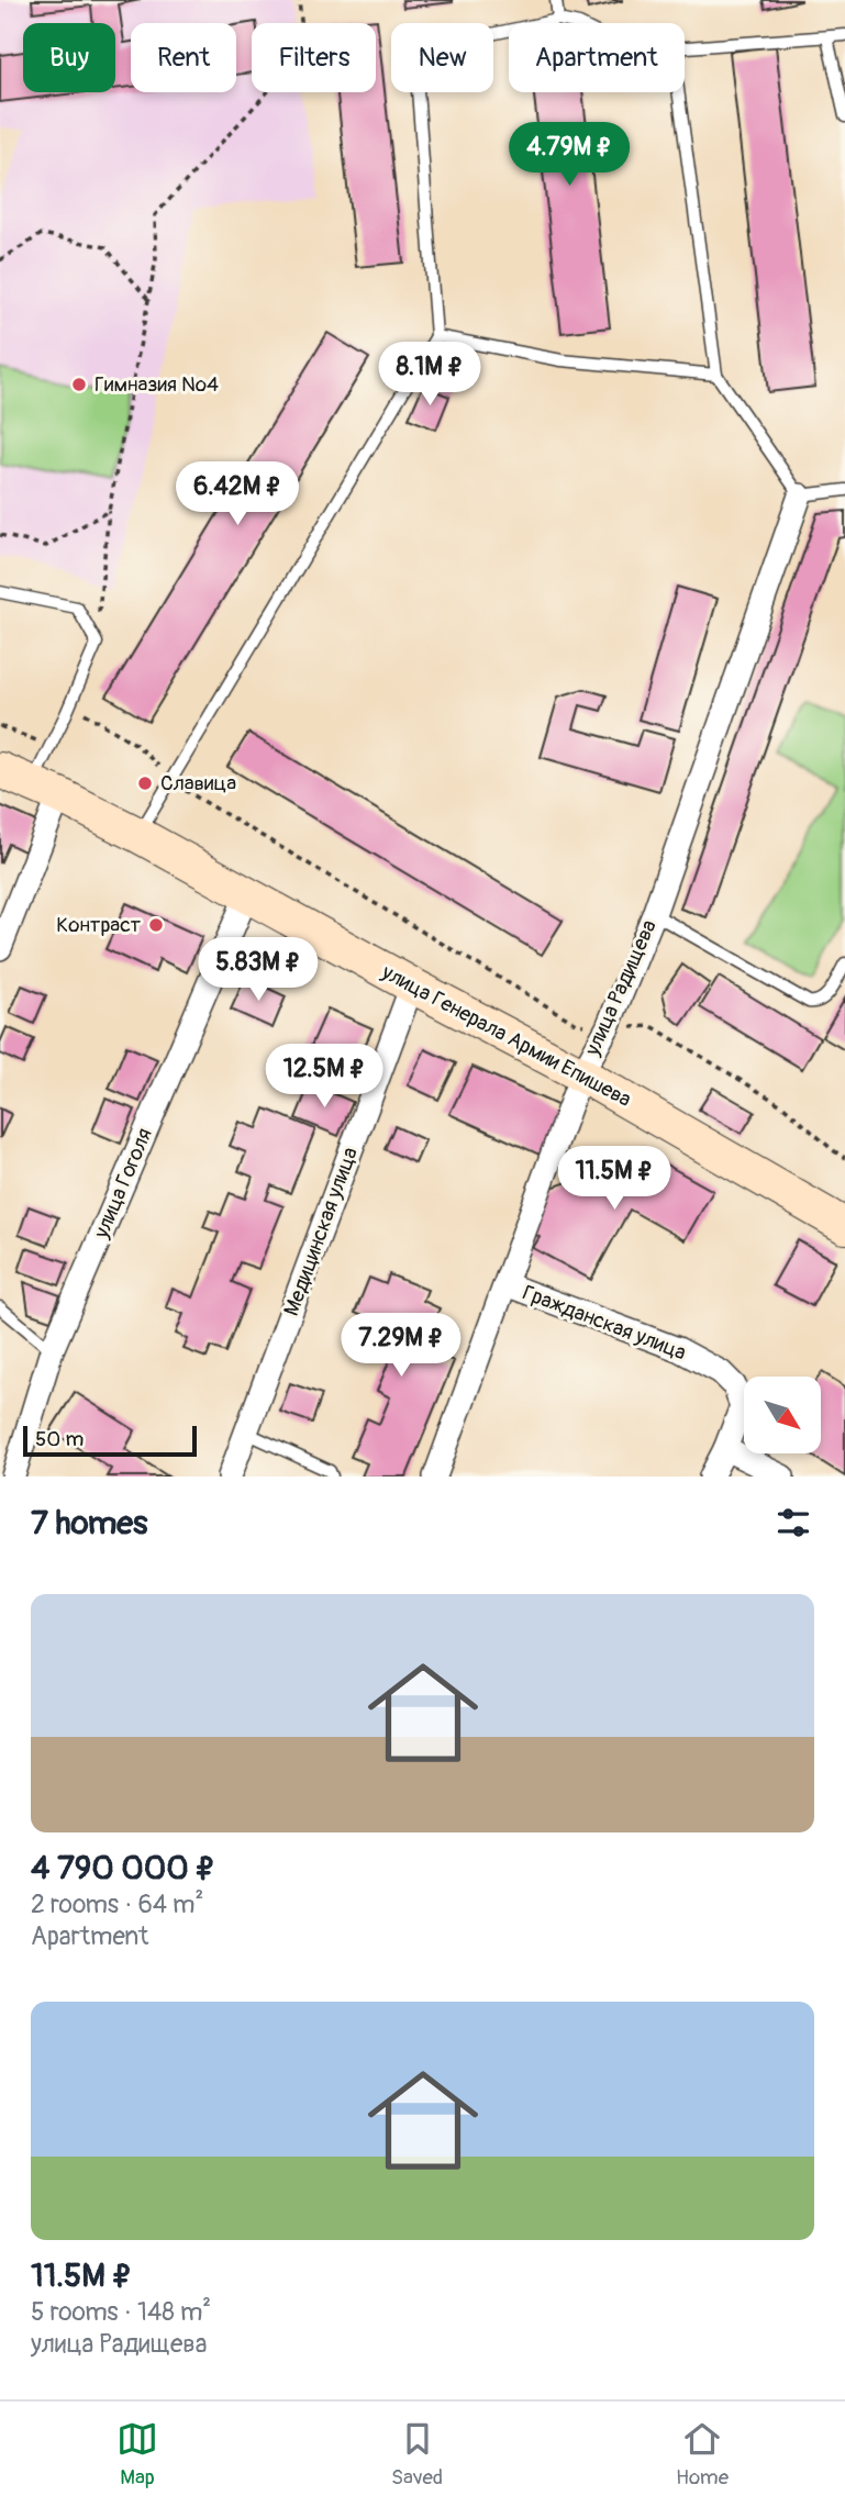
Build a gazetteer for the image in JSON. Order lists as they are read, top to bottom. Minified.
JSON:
{"streets":{"main road":["улица Генерала Армии Епишева"],"street":["улица Радищева","улица Гоголя","Медицинская улица","Гражданская улица"]},"crossings":[["улица Радищева","улица Генерала Армии Епишева"],["улица Радищева","Гражданская улица"],["улица Генерала Армии Епишева","улица Гоголя"],["улица Генерала Армии Епишева","Медицинская улица"]],"places":["Гимназия №4","Славица","Контраст"],"scale_bar":"50 m","north":"bottom right","page":{"chip":["Buy","Rent","Filters","New","Apartment"],"price":["4.79M ₽","8.1M ₽","6.42M ₽","5.83M ₽","12.5M ₽","11.5M ₽","7.29M ₽"],"scale":"50 m","heading":"7 homes","list":[{"name":"4 790 000 ₽","note":"2 rooms · 64 m² · Apartment"},{"name":"11.5M ₽","note":"5 rooms · 148 m² · улица Радищева"}],"tabs":["Map","Saved","Home"]}}
